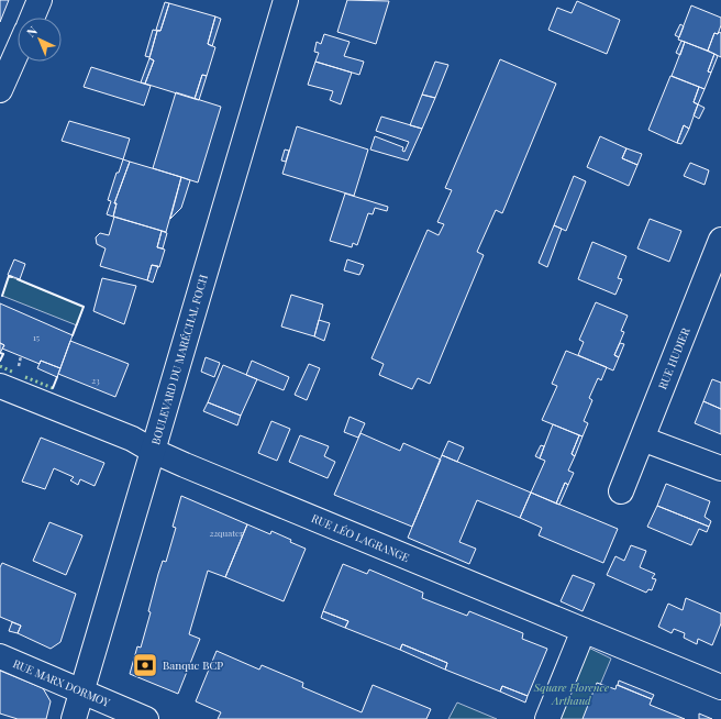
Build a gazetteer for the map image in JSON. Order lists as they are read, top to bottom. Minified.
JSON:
{"streets":{"street":["RUE HUDIER","BOULEVARD DU MARÉCHAL FOCH","RUE LÉO LAGRANGE","RUE MARX DORMOY"]},"crossings":[["BOULEVARD DU MARÉCHAL FOCH","RUE LÉO LAGRANGE"],["BOULEVARD DU MARÉCHAL FOCH","RUE MARX DORMOY"]],"parks":["Square Florence Arthaud"],"places":{"bank":["Banque BCP"]},"house_numbers":["15","23","22quater"],"north":"top left"}
